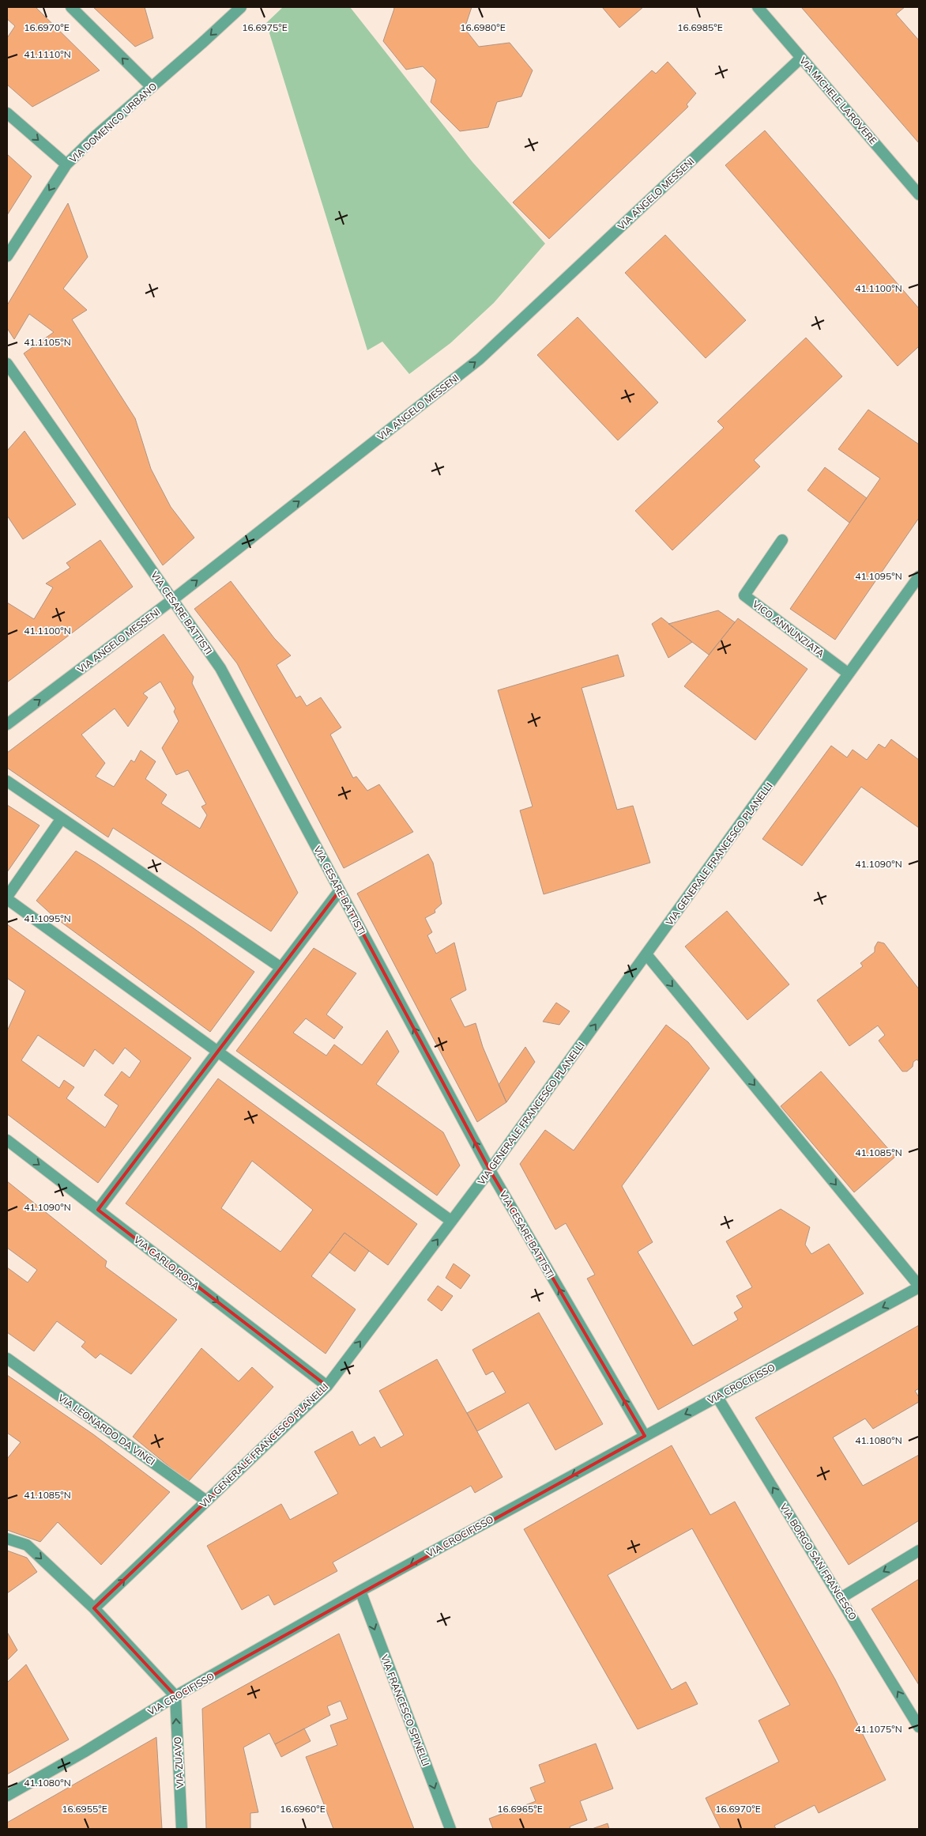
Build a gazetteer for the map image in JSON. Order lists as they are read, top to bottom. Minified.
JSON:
{"streets":{"street":["VIA MICHELE LAROVERE","VIA DOMENICO URBANO","VIA ANGELO MESSENI","VIA CESARE BATTISTI","VICO ANNUNZIATA","VIA GENERALE FRANCESCO PLANELLI","VIA CARLO ROSA","VIA CROCIFISSO","VIA LEONARDO DA VINCI","VIA BORGO SAN FRANCESCO","VIA FRANCESCO SPINELLI","VIA ZUAVO"]},"crossings":[["VIA MICHELE LAROVERE","VIA ANGELO MESSENI"],["VIA ANGELO MESSENI","VIA CESARE BATTISTI"],["VIA CESARE BATTISTI","VIA GENERALE FRANCESCO PLANELLI"],["VIA CESARE BATTISTI","VIA CROCIFISSO"],["VICO ANNUNZIATA","VIA GENERALE FRANCESCO PLANELLI"],["VIA GENERALE FRANCESCO PLANELLI","VIA CARLO ROSA"],["VIA GENERALE FRANCESCO PLANELLI","VIA LEONARDO DA VINCI"],["VIA CROCIFISSO","VIA BORGO SAN FRANCESCO"],["VIA CROCIFISSO","VIA FRANCESCO SPINELLI"],["VIA CROCIFISSO","VIA ZUAVO"]],"one_way":["VIA DOMENICO URBANO","VIA ANGELO MESSENI","VIA CESARE BATTISTI","VIA GENERALE FRANCESCO PLANELLI","VIA CARLO ROSA","VIA CROCIFISSO","VIA BORGO SAN FRANCESCO","VIA FRANCESCO SPINELLI","VIA ZUAVO"],"coordinates":["16.6970°E","16.6975°E","16.6980°E","16.6985°E","41.1110°N","41.1100°N","41.1105°N","41.1095°N","41.1090°N","41.1085°N","41.1080°N","41.1075°N","16.6955°E","16.6960°E","16.6965°E"]}
